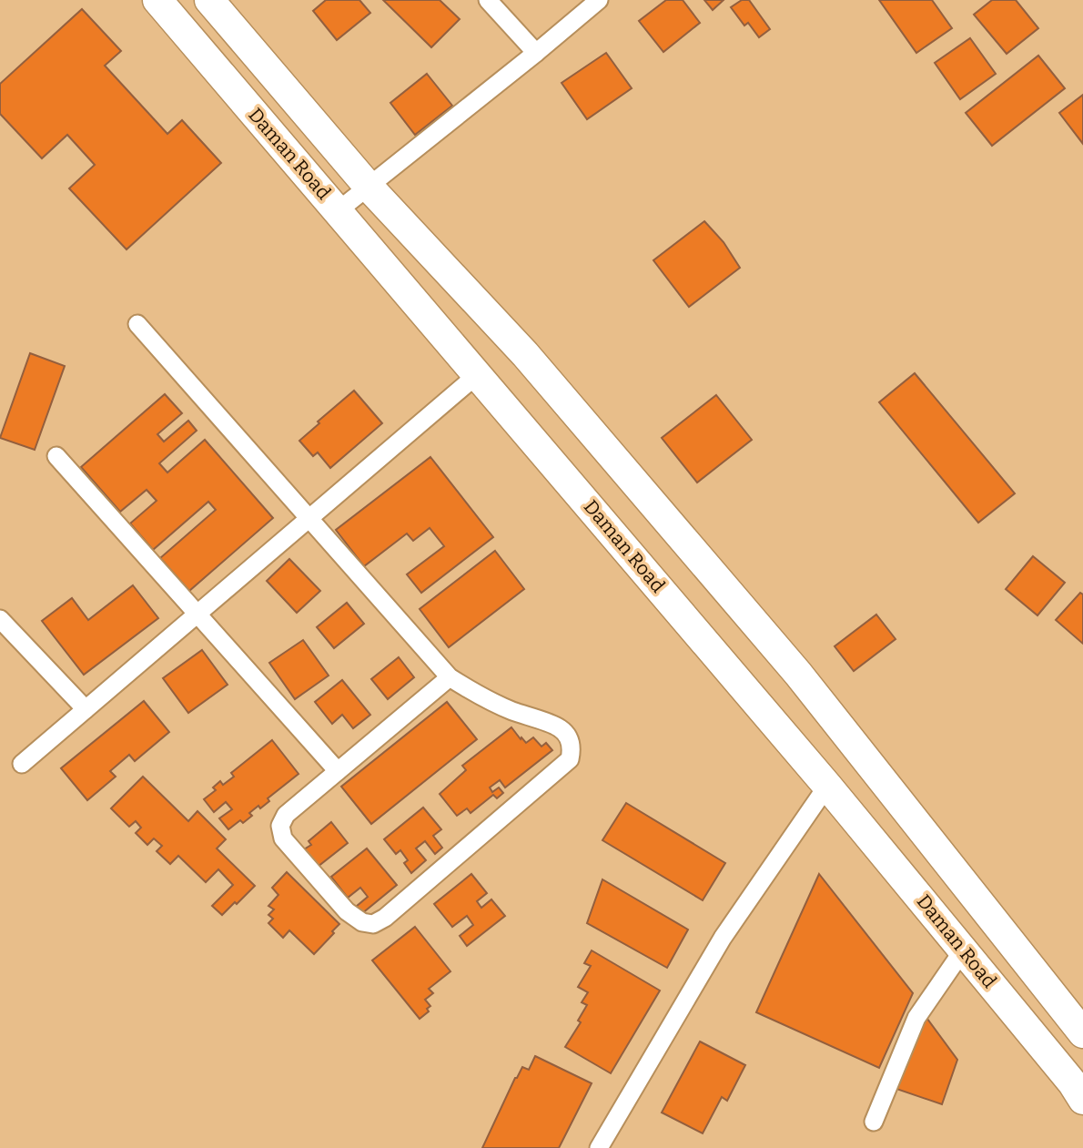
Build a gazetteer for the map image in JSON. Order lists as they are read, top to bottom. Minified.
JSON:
{"streets":{"main road":["Daman Road"]}}
